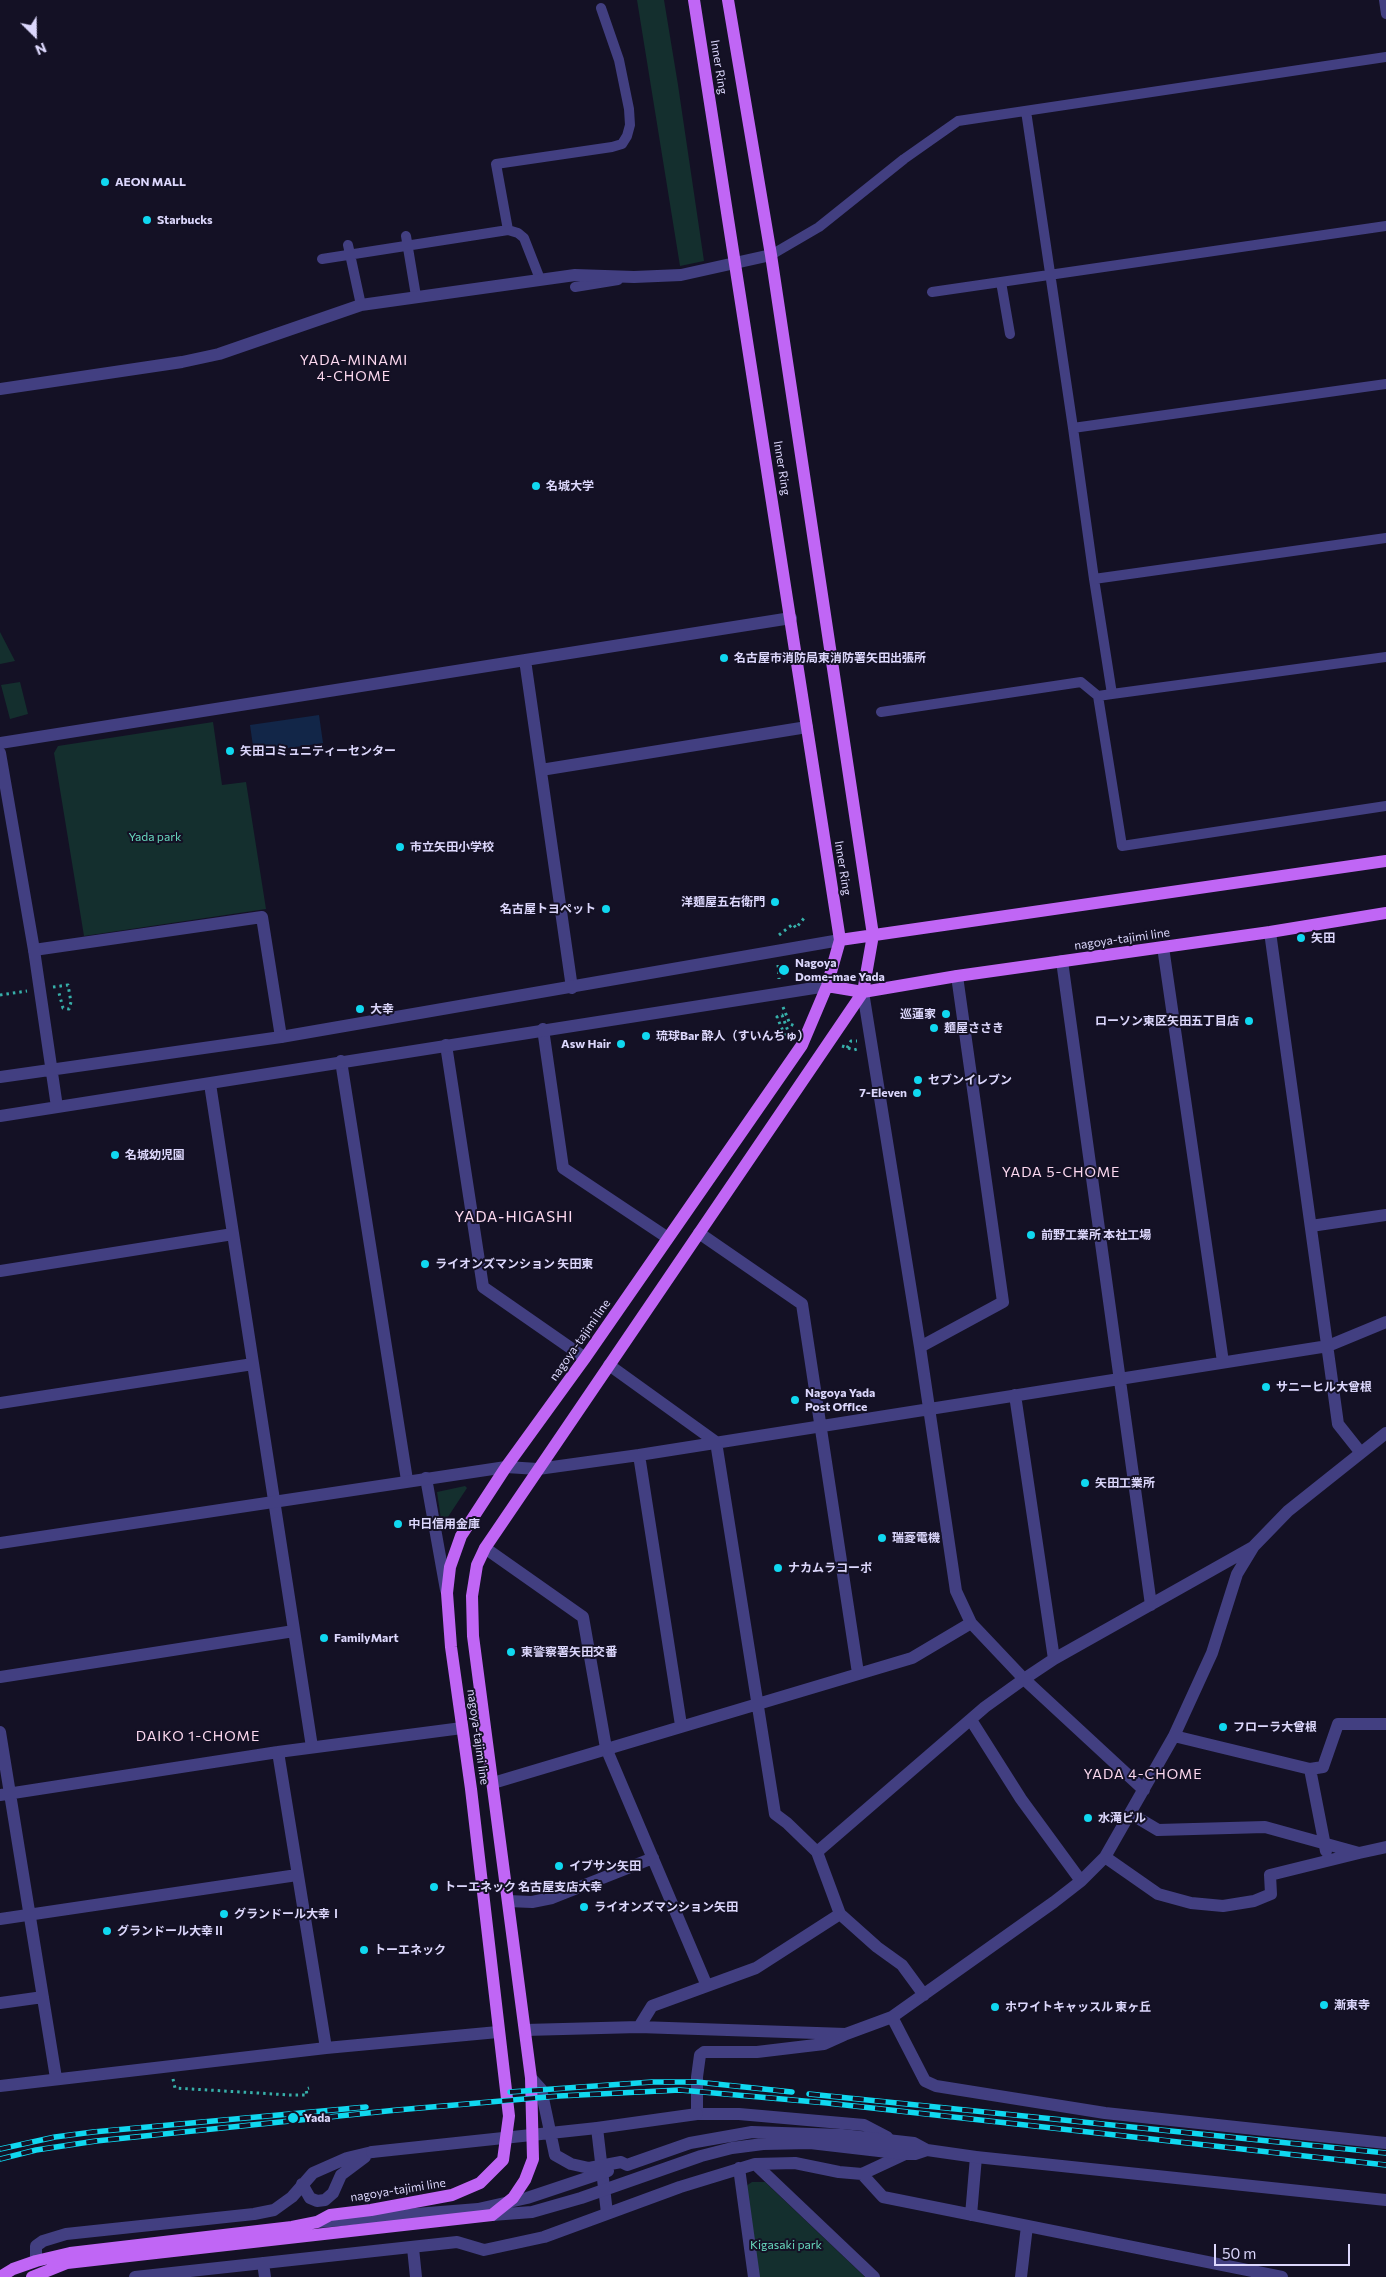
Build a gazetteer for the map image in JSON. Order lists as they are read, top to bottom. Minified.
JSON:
{"streets":{"main road":["Inner Ring","nagoya-tajimi line"]},"crossings":[["Inner Ring","nagoya-tajimi line"]],"districts":["YADA-MINAMI 4-CHOME","YADA 5-CHOME","YADA-HIGASHI","DAIKO 1-CHOME","YADA 4-CHOME"],"parks":["Yada park","Kigasaki park"],"places":["AEON MALL","Starbucks","名城大学","名古屋市消防局東消防署矢田出張所","矢田コミュニティーセンター","市立矢田小学校","洋麺屋五右衛門","名古屋トヨペット","矢田","Nagoya Dome-mae Yada","大幸","巡蓮家","ローソン東区矢田五丁目店","麺屋ささき","琉球Bar 酔人（すいんちゅ）","Asw Hair","セブンイレブン","7-Eleven","名城幼児園","前野工業所 本社工場","ライオンズマンション 矢田東","サニーヒル大曾根","Nagoya Yada Post Office","矢田工業所","中日信用金庫","瑞菱電機","ナカムラコーポ","FamilyMart","東警察署矢田交番","フローラ大曾根","水滝ビル","イブサン矢田","トーエネック 名古屋支店大幸","ライオンズマンション矢田","グランドール大幸Ⅰ","グランドール大幸Ⅱ","トーエネック","漸東寺","ホワイトキャッスル 東ヶ丘","Yada"],"scale_bar":"50 m","north":"bottom right"}
